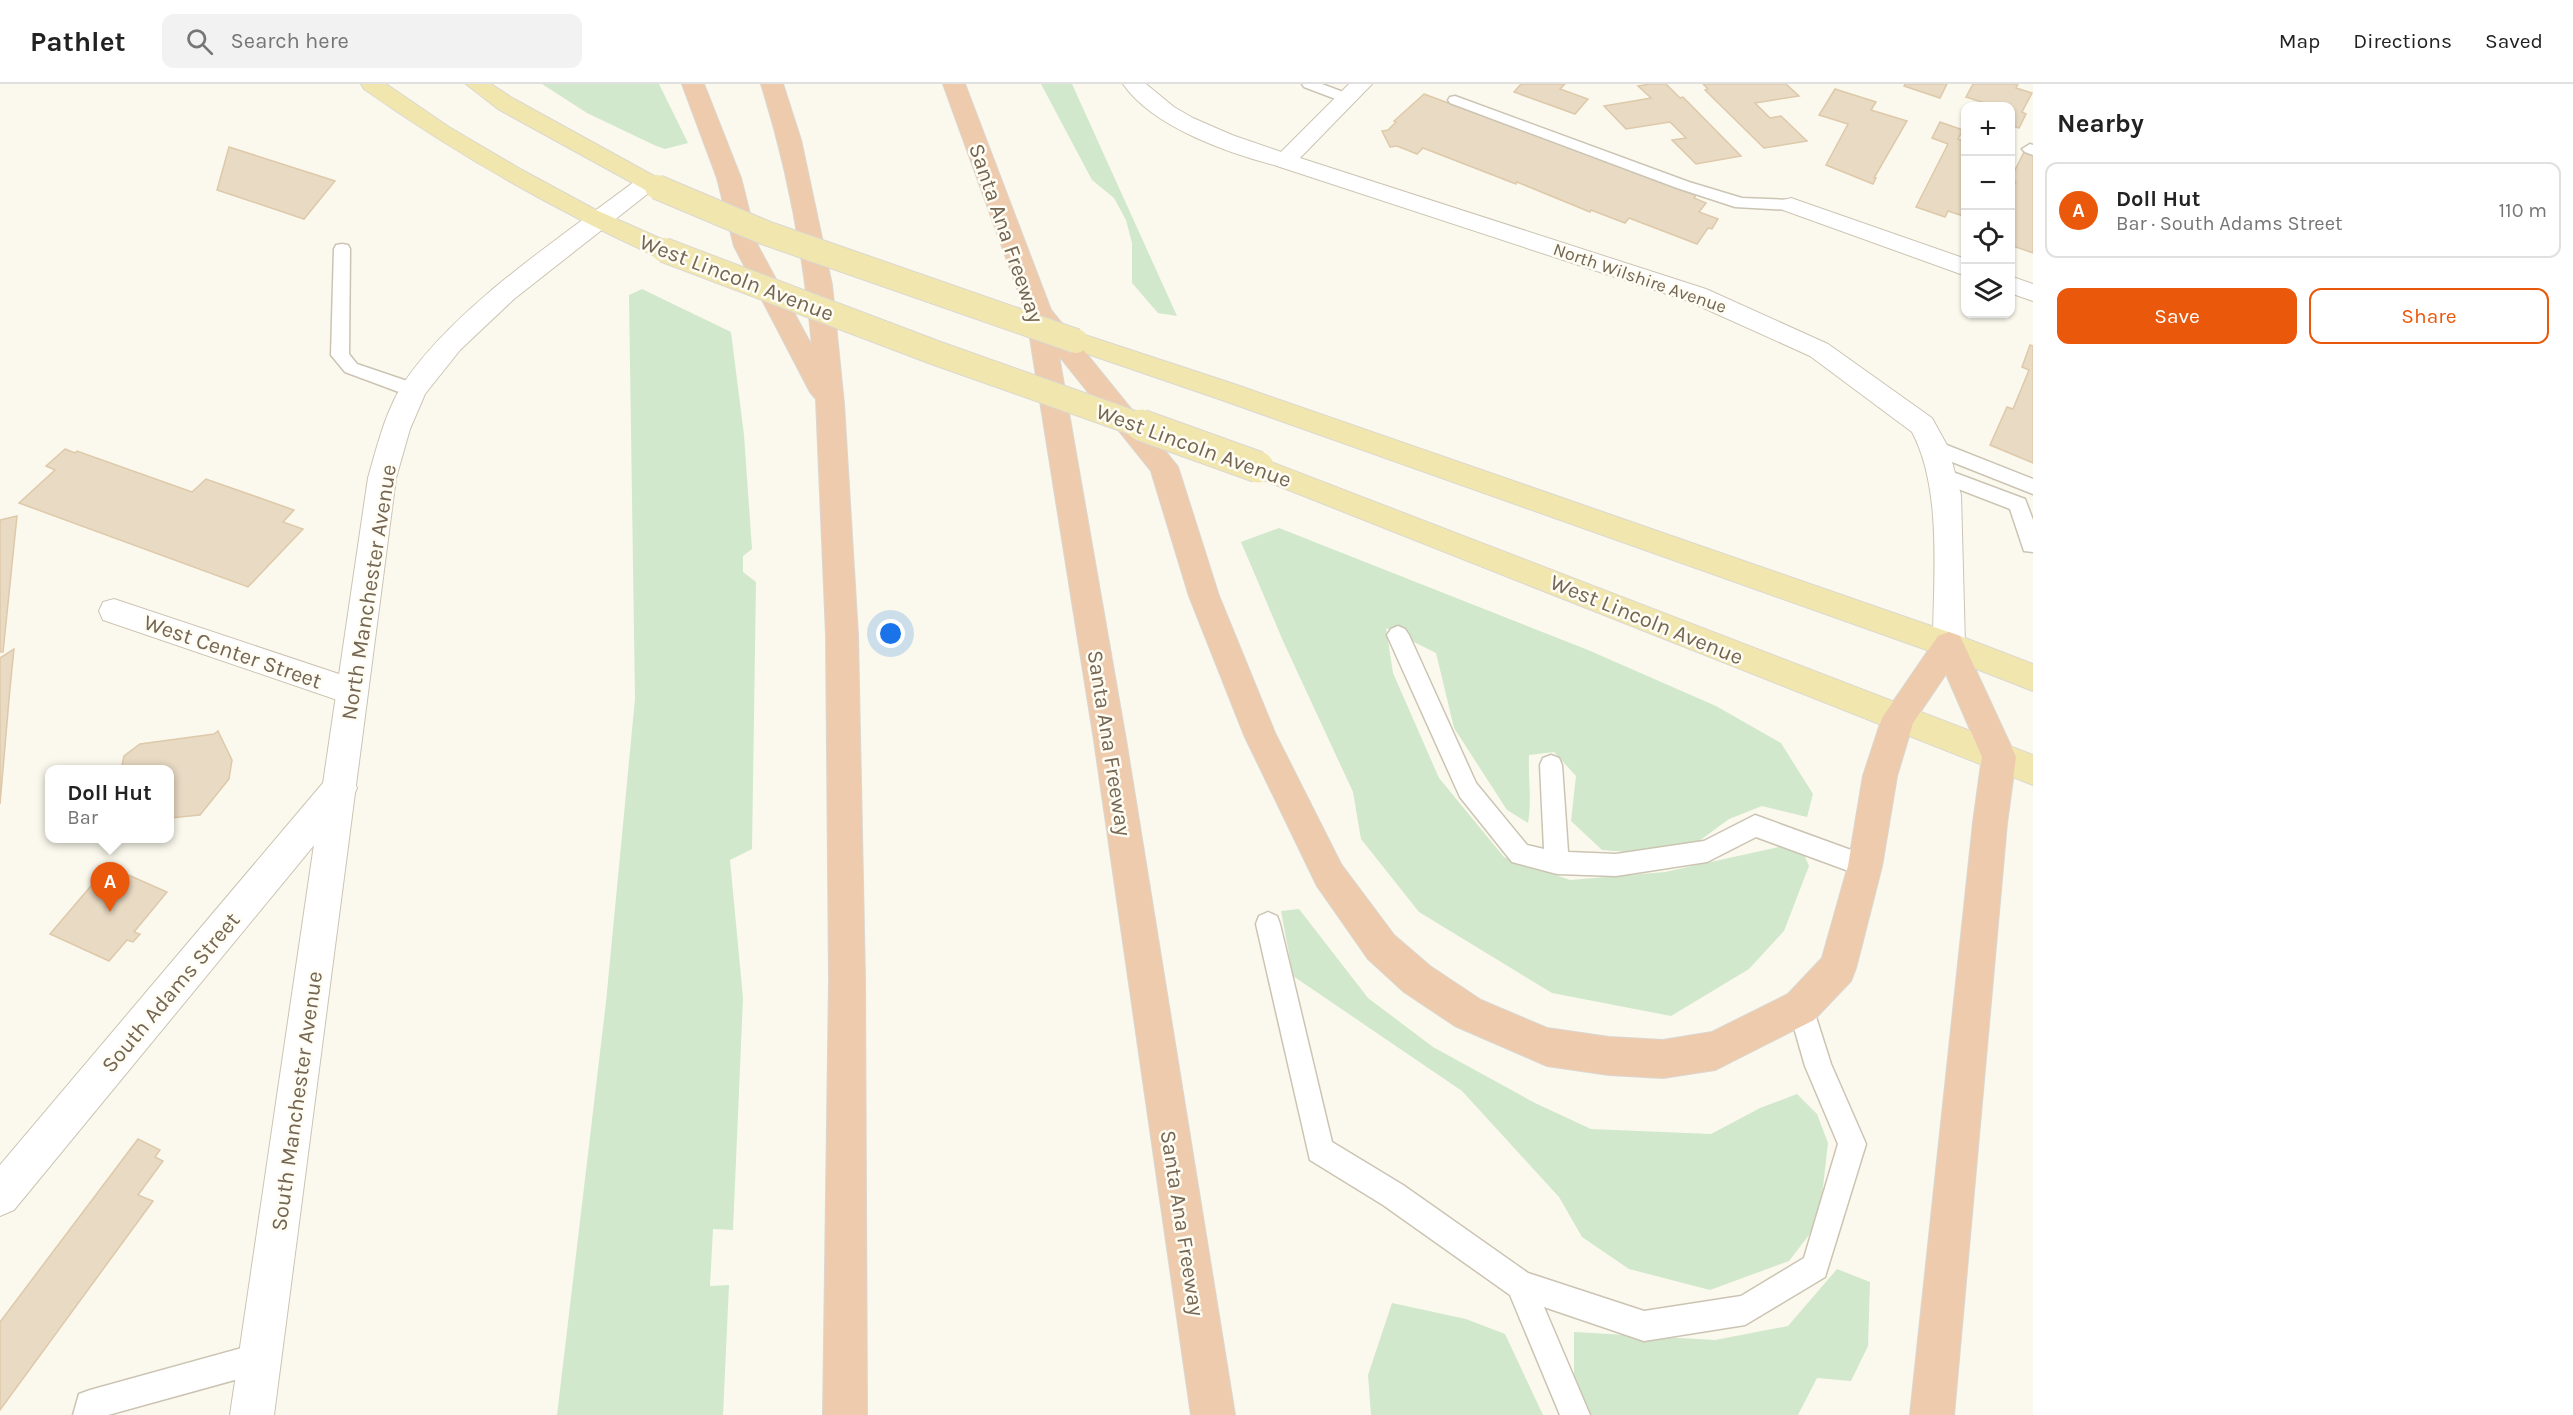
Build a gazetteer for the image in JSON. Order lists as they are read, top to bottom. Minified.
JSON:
{"streets":{"highway":["Santa Ana Freeway"],"main road":["West Lincoln Avenue"],"street":["North Wilshire Avenue","North Manchester Avenue","West Center Street","South Adams Street","South Manchester Avenue"]},"crossings":[["West Lincoln Avenue","North Manchester Avenue"],["North Manchester Avenue","West Center Street"],["North Manchester Avenue","South Adams Street"],["North Manchester Avenue","South Manchester Avenue"],["South Adams Street","South Manchester Avenue"]],"page":{"header":"Pathlet","search":"Search here","nav":["Map","Directions","Saved"],"heading":"Nearby","map_buttons":["+","−"],"list":[{"mark":"A","name":"Doll Hut","note":"Bar · South Adams Street","value":"110 m"}],"buttons":["Save","Share"],"popup":["Doll Hut","Bar"],"pins":"A"}}
